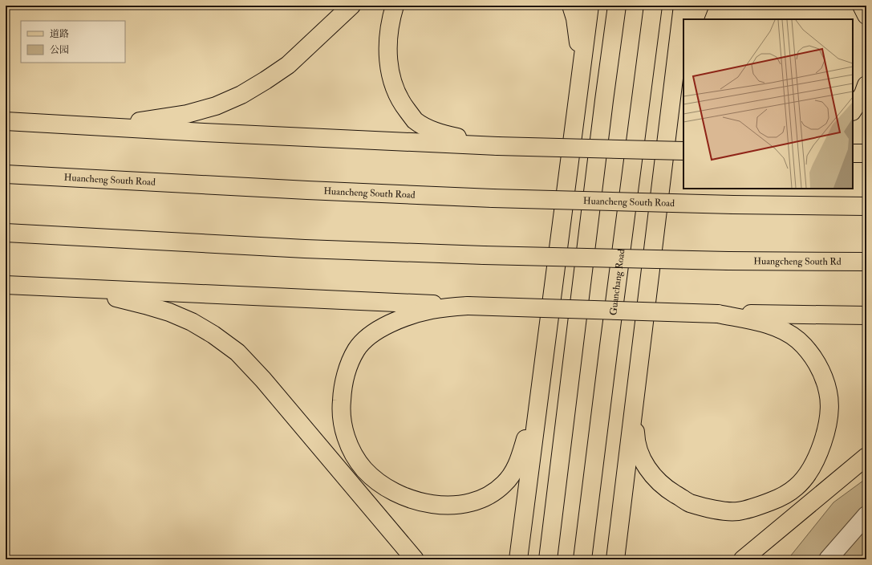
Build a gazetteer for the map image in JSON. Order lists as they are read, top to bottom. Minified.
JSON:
{"streets":{"main road":["Huancheng South Road","Huangcheng South Rd","Guanchang Road"]},"legend":["道路","公园"]}
